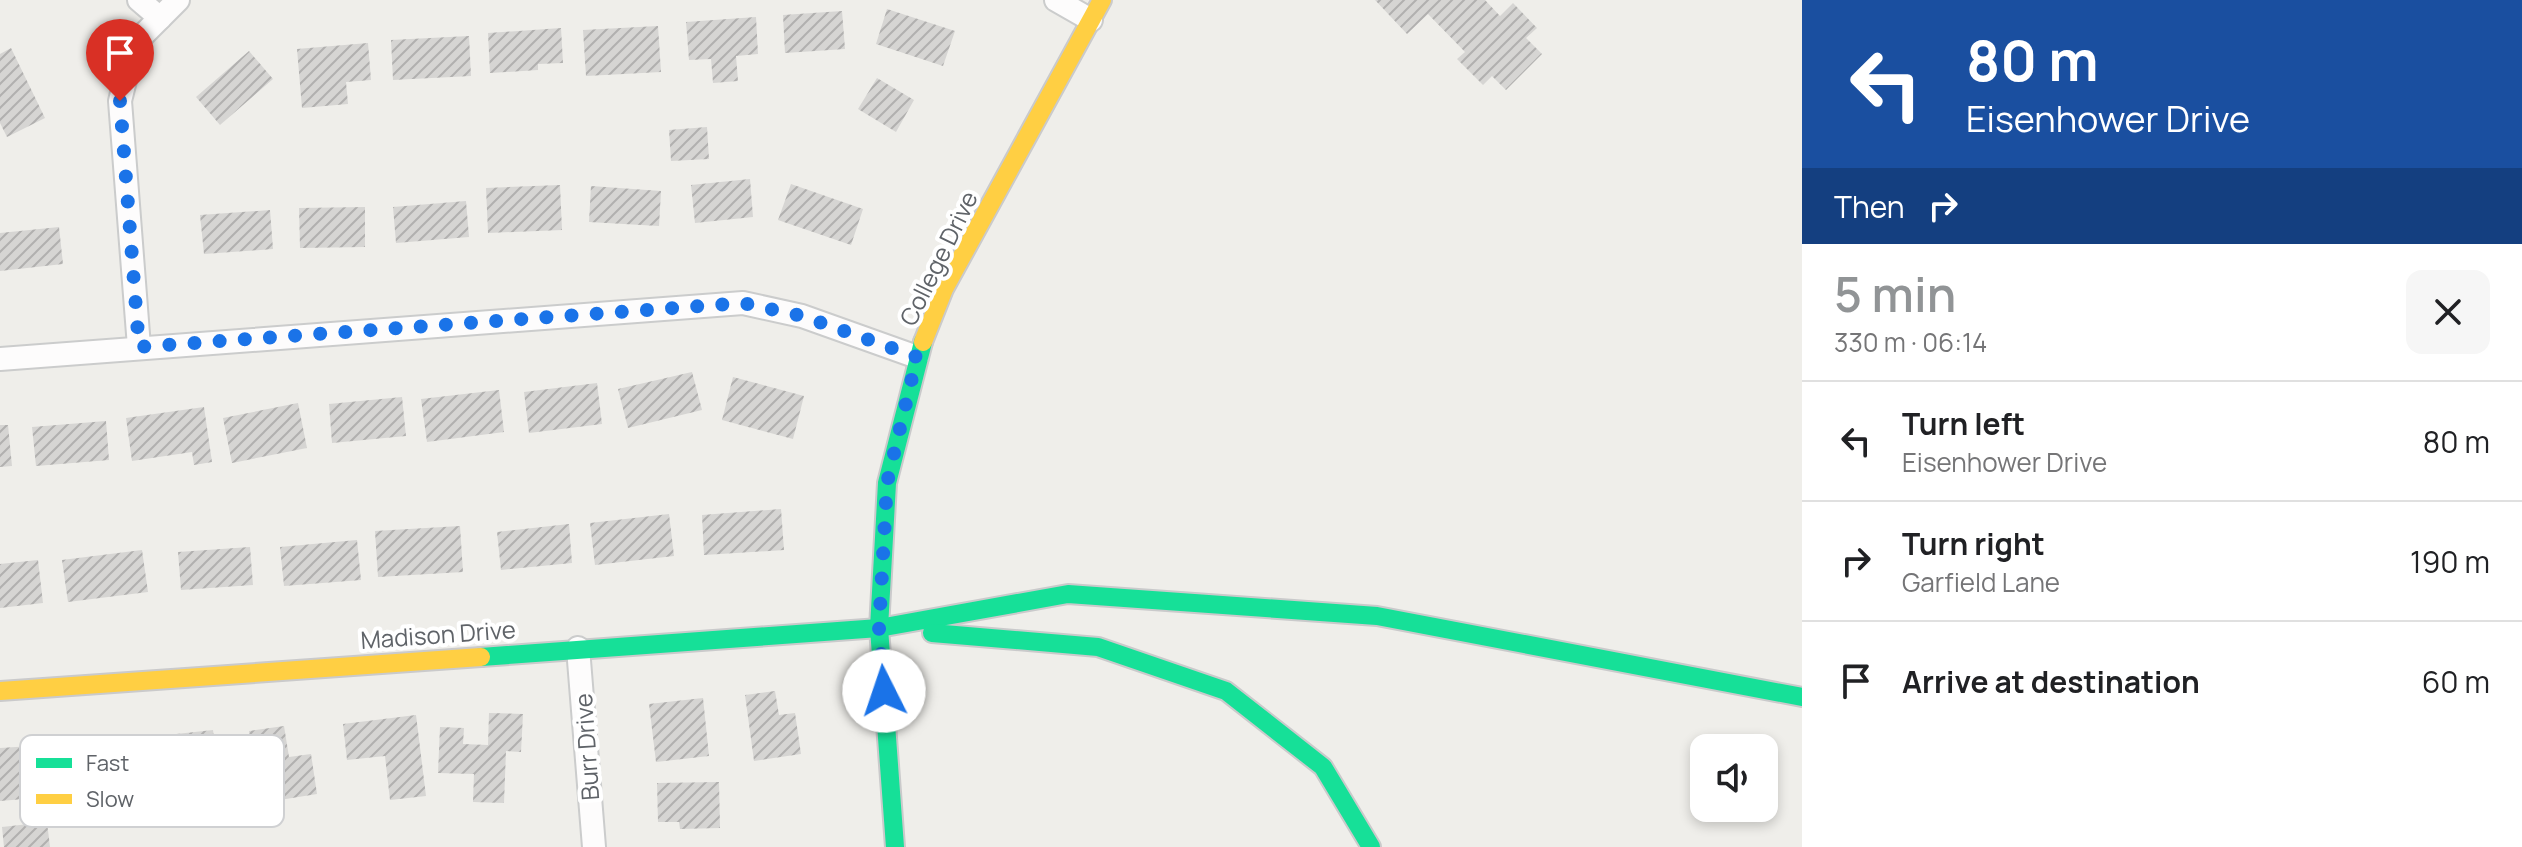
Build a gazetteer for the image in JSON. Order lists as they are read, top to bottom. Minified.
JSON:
{"streets":{"main road":["College Drive","Madison Drive"],"street":["Burr Drive"]},"crossings":[["College Drive","Madison Drive"],["Madison Drive","Burr Drive"]],"legend":["Fast","Slow"],"page":{"turn":["80 m","Eisenhower Drive"],"then":"Then","heading":["5 min","330 m · 06:14"],"list":[{"name":"Turn left","note":"Eisenhower Drive","value":"80 m"},{"name":"Turn right","note":"Garfield Lane","value":"190 m"},{"name":"Arrive at destination","value":"60 m"}]}}
